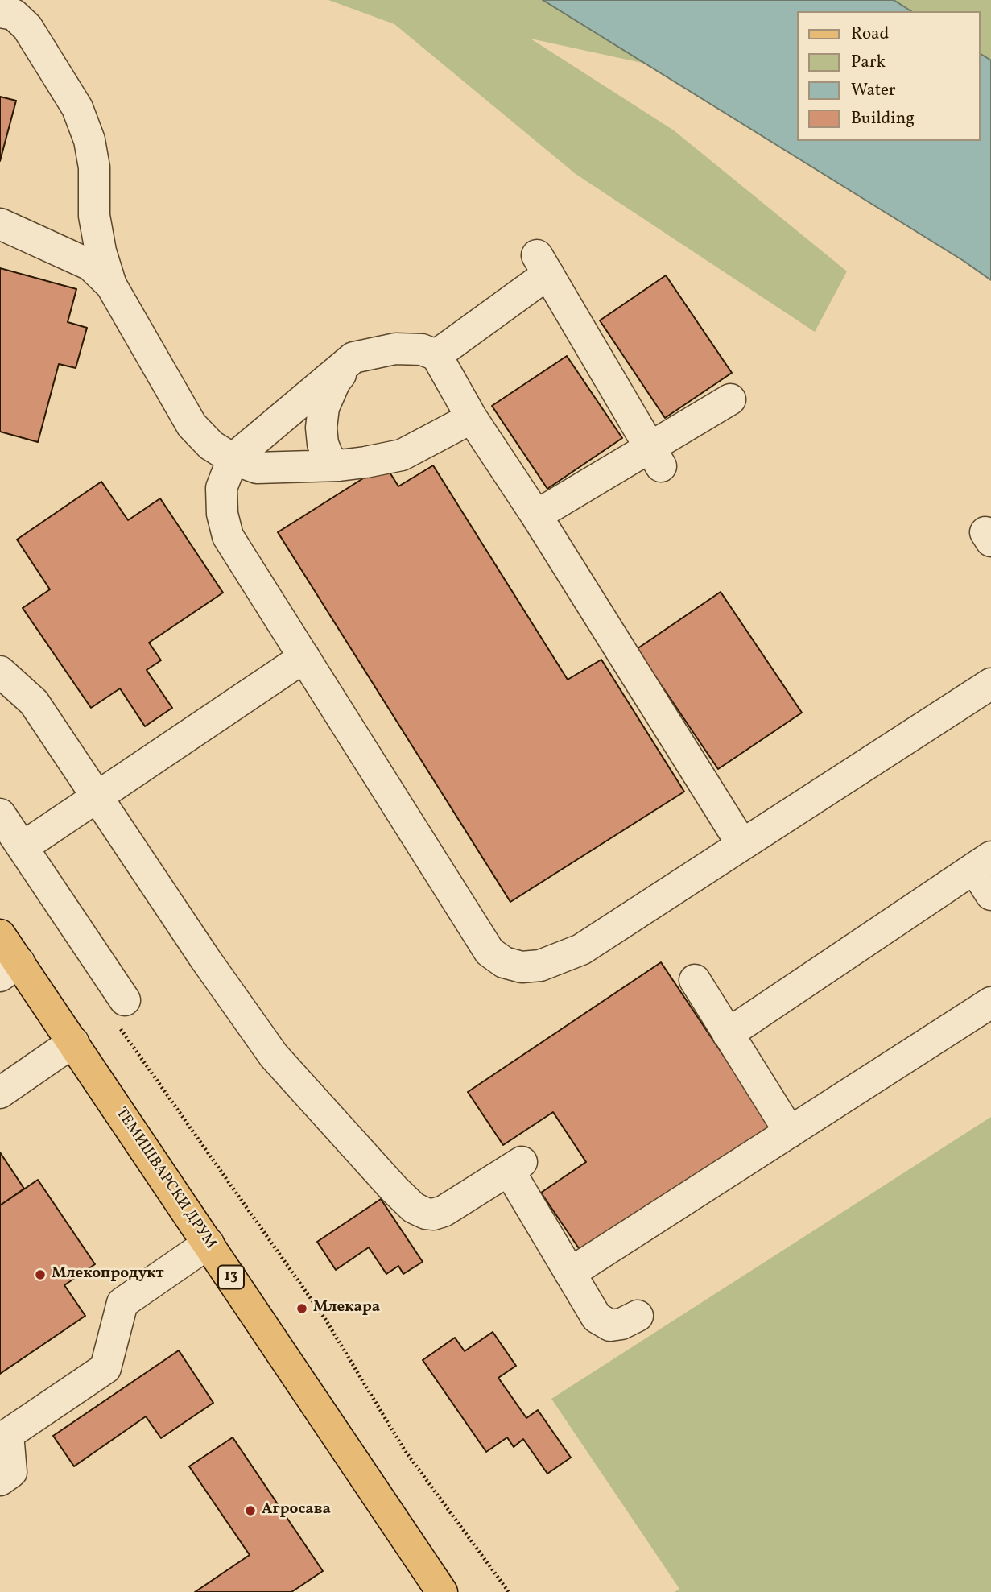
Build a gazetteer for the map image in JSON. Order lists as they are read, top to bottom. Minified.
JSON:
{"streets":{"main road":["ТЕМИШВАРСКИ ДРУМ","13"]},"places":["Млекопродукт","Млекара","Агросава"],"legend":["Road","Park","Water","Building"]}
